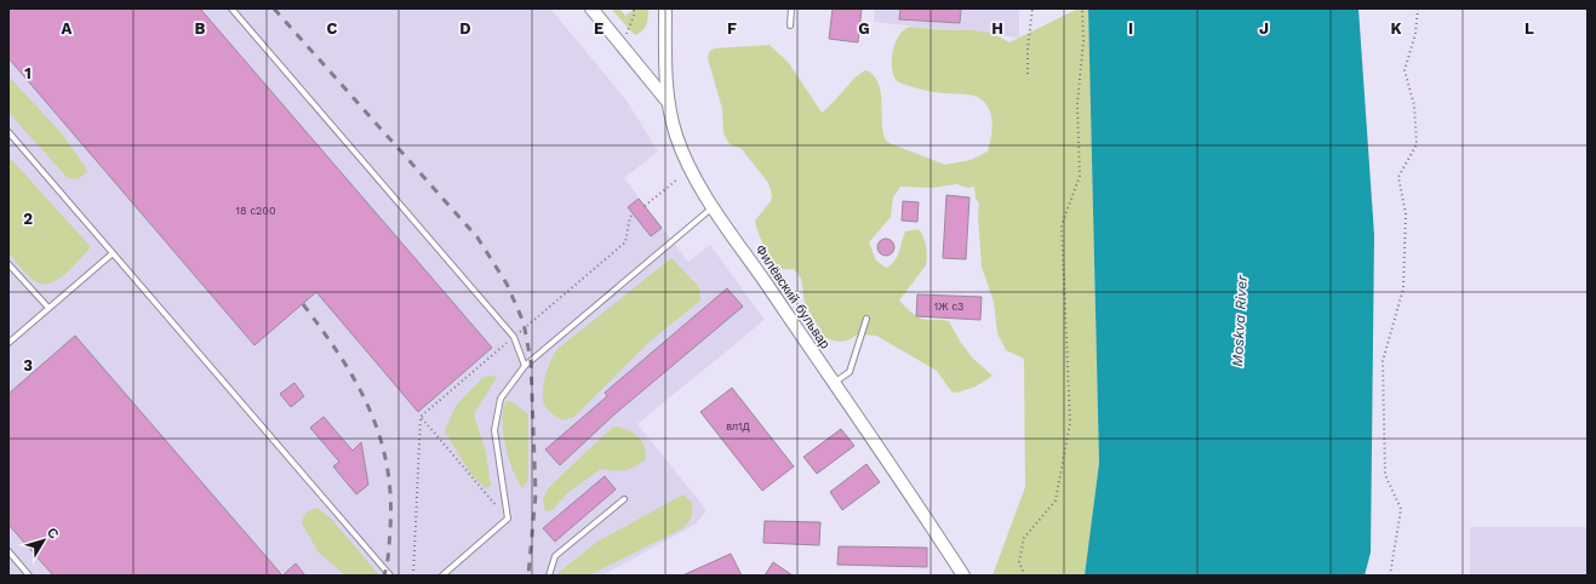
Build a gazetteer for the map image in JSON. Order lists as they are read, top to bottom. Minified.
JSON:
{"streets":{"street":["Филёвский бульвар"]},"water":["Moskva River"],"house_numbers":["18 с200","1Ж с3","вл1Д"],"north":"top right","grid":{"columns":["A","B","C","D","E","F","G","H","I","J","K","L"],"rows":["1","2","3"]}}
